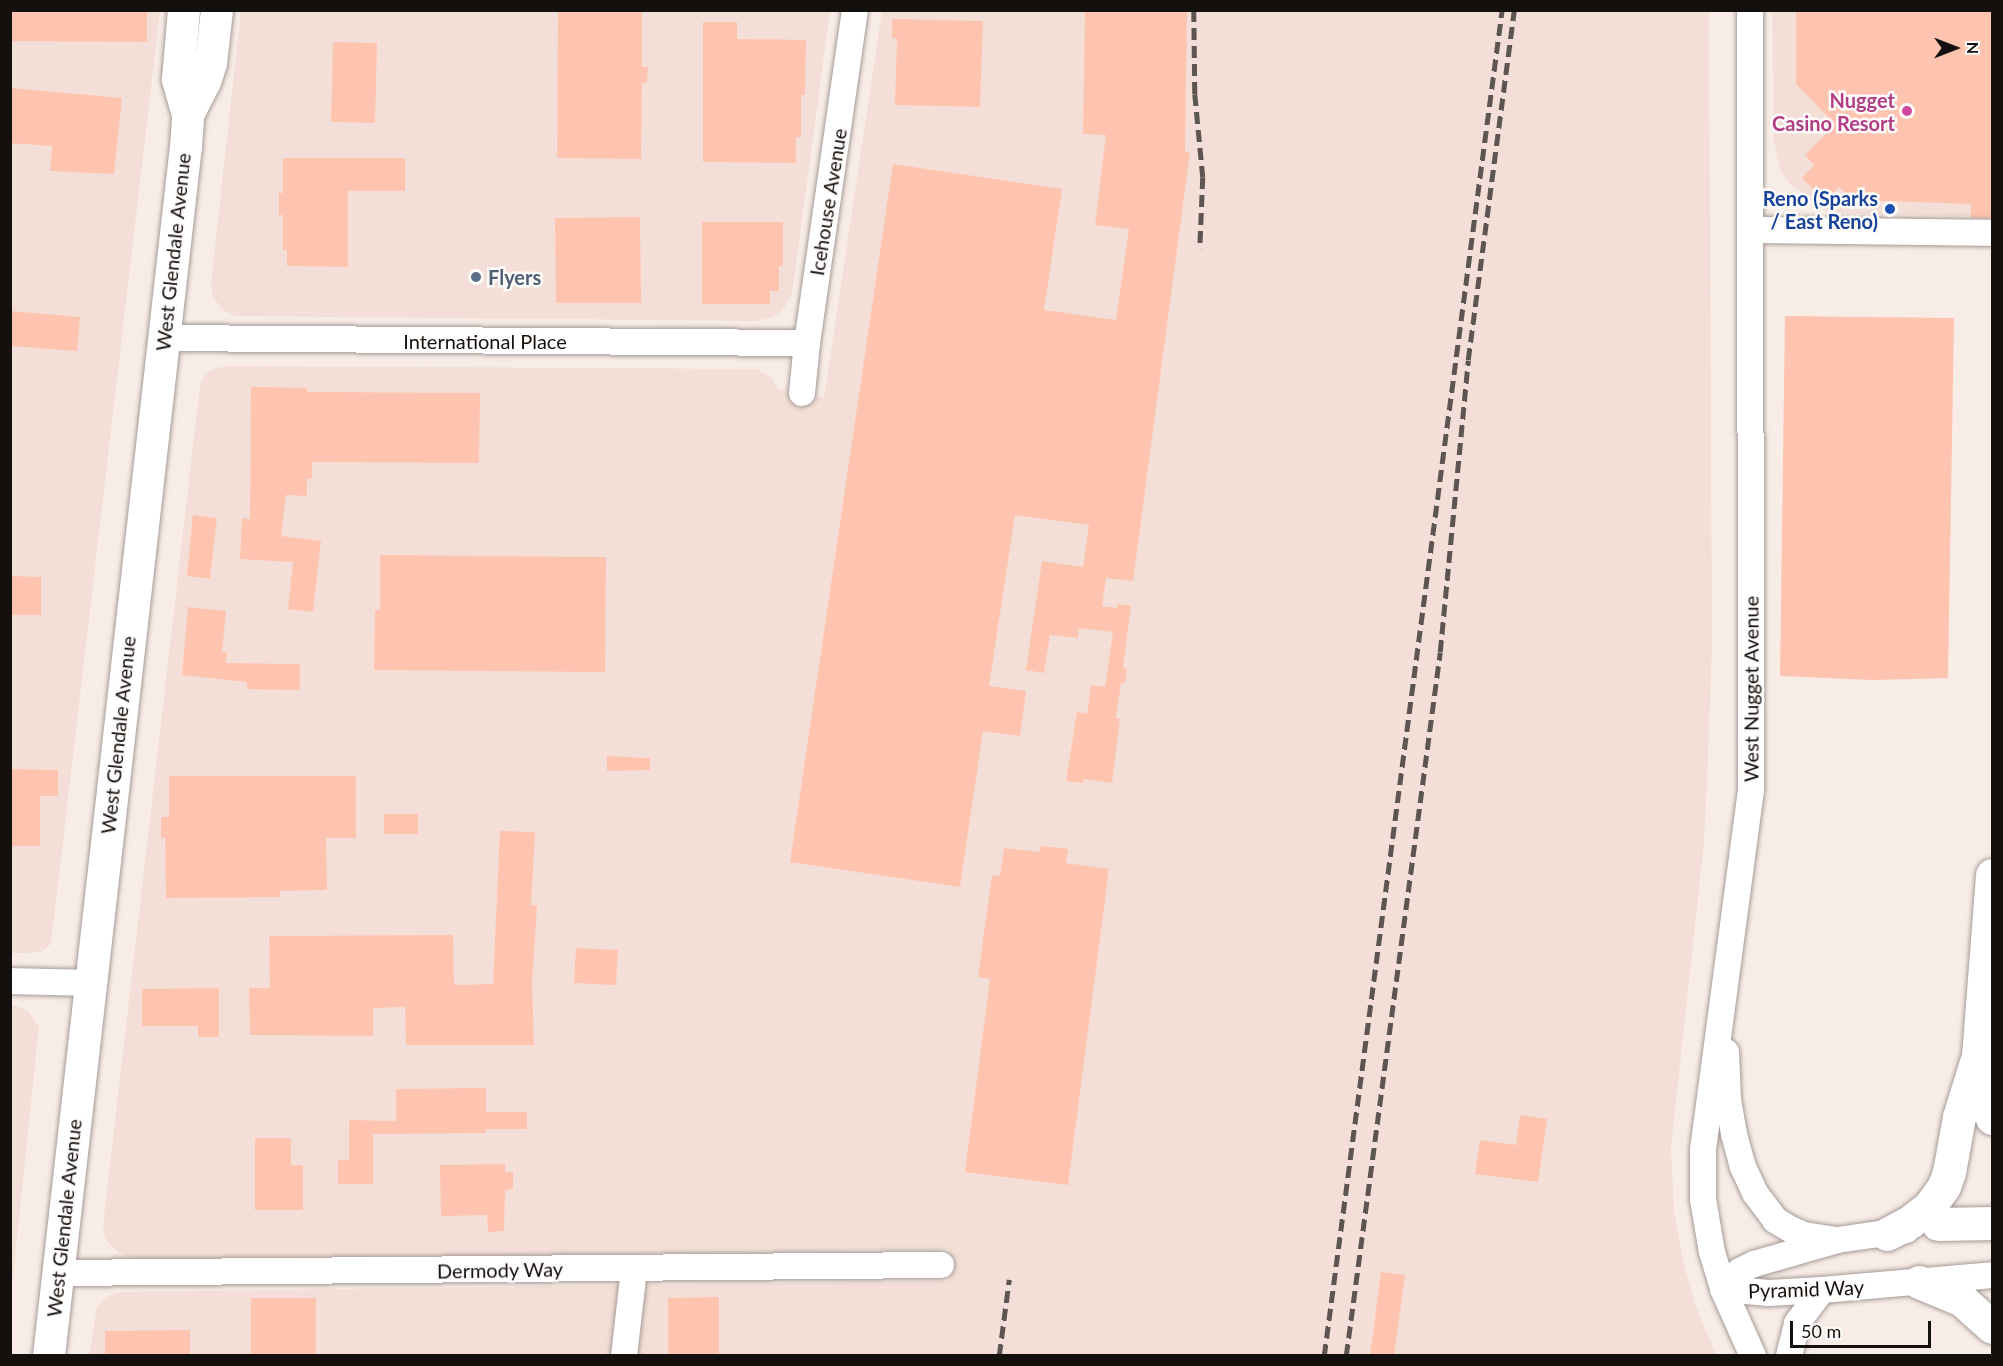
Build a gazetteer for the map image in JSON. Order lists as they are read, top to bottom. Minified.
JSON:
{"streets":{"main road":["West Glendale Avenue"],"street":["Icehouse Avenue","International Place","West Nugget Avenue","Dermody Way","Pyramid Way"]},"crossings":[["Icehouse Avenue","International Place"],["West Glendale Avenue","International Place"],["West Glendale Avenue","Dermody Way"],["West Nugget Avenue","Pyramid Way"]],"places":["Nugget Casino Resort","Reno (Sparks / East Reno)","Flyers"],"scale_bar":"50 m","north":"right"}
